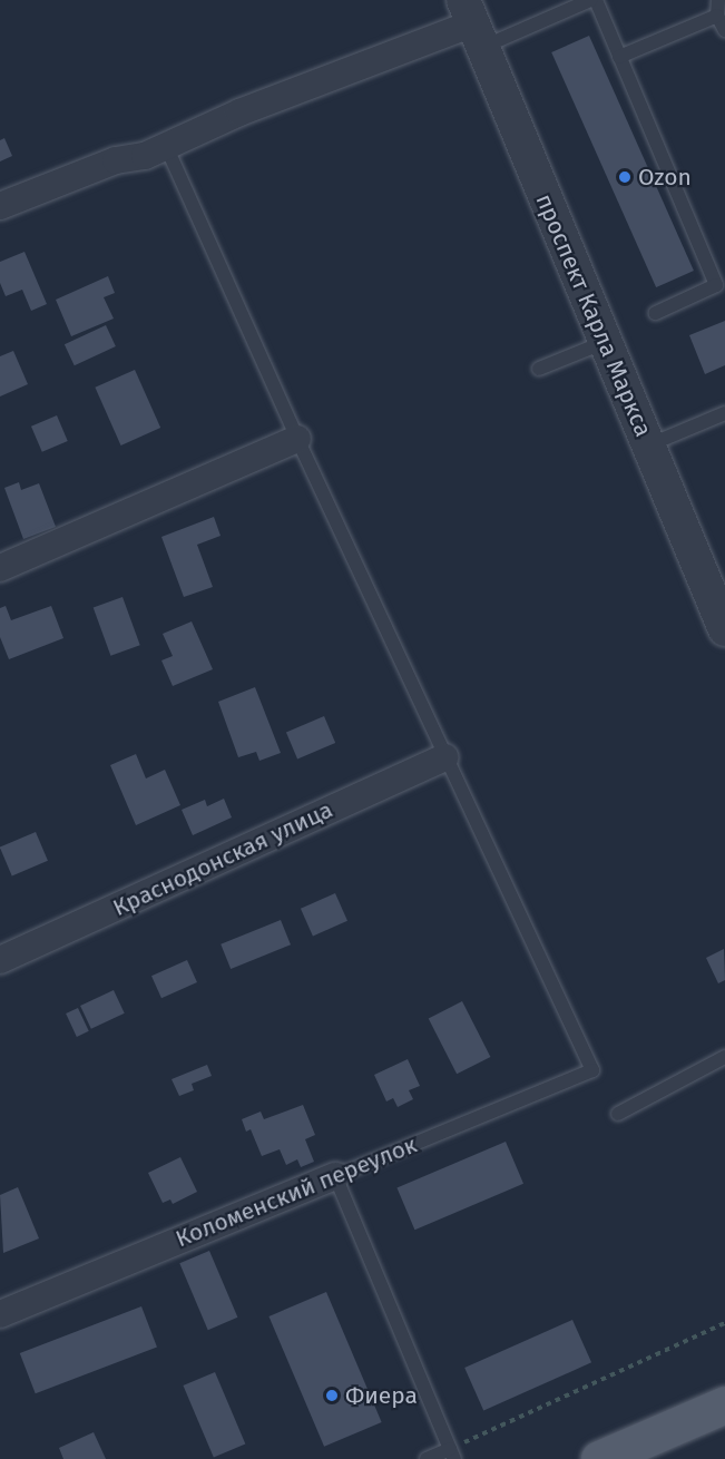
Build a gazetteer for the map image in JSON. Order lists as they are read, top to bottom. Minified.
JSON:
{"streets":{"street":["проспект Карла Маркса","Краснодонская улица","Коломенский переулок"]},"crossings":[["Краснодонская улица","Коломенский переулок"]],"places":["Ozon","Фиера"]}
